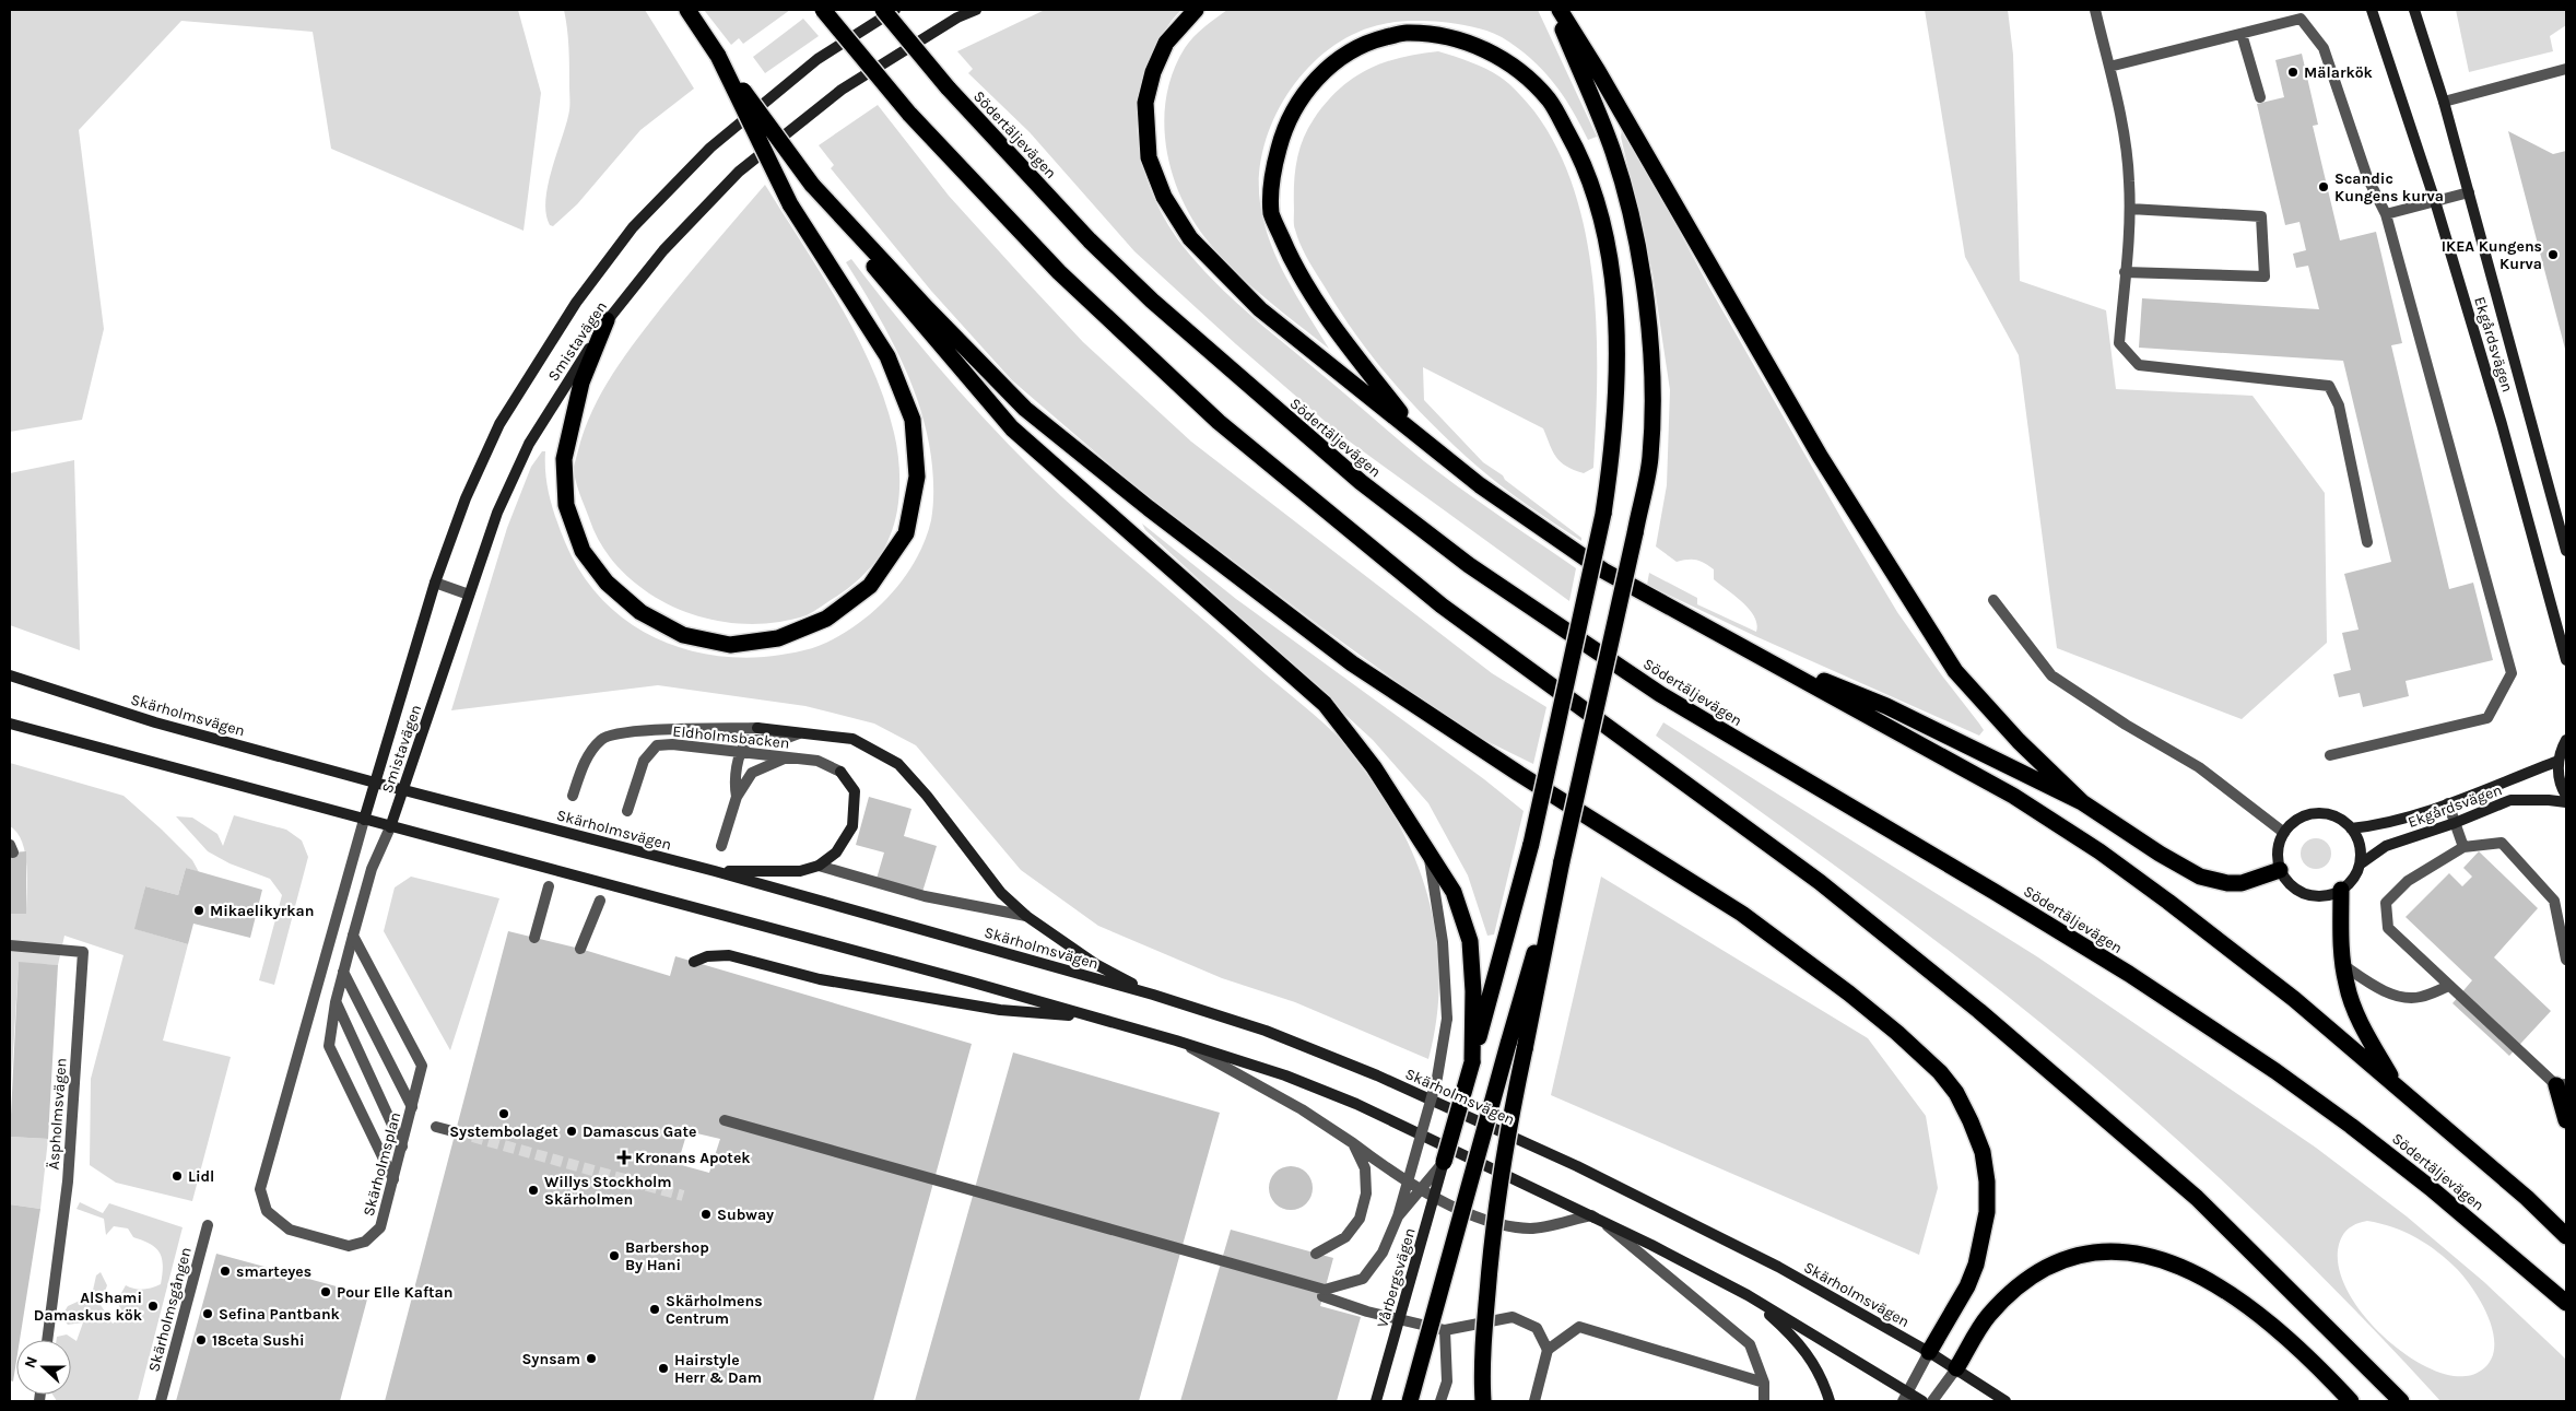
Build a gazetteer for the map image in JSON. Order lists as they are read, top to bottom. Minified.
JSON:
{"streets":{"highway":["Södertäljevägen"],"main road":["Smistavägen","Ekgårdsvägen","Skärholmsvägen","Vårbergsvägen"],"street":["Eldholmsbacken","Äspholmsvägen","Skärholmsplan","Skärholmsgången"]},"crossings":[["Smistavägen","Skärholmsvägen"],["Smistavägen","Skärholmsplan"]],"places":{"other":["Mälarkök","Scandic Kungens kurva","IKEA Kungens Kurva","Mikaelikyrkan","Systembolaget","Damascus Gate","Lidl","Willys Stockholm Skärholmen","Subway","Barbershop By Hani","smarteyes","Pour Elle Kaftan","AlShami Damaskus kök","Skärholmens Centrum","Sefina Pantbank","18ceta Sushi","Synsam","Hairstyle Herr & Dam"],"health":["Kronans Apotek"]},"north":"left"}
